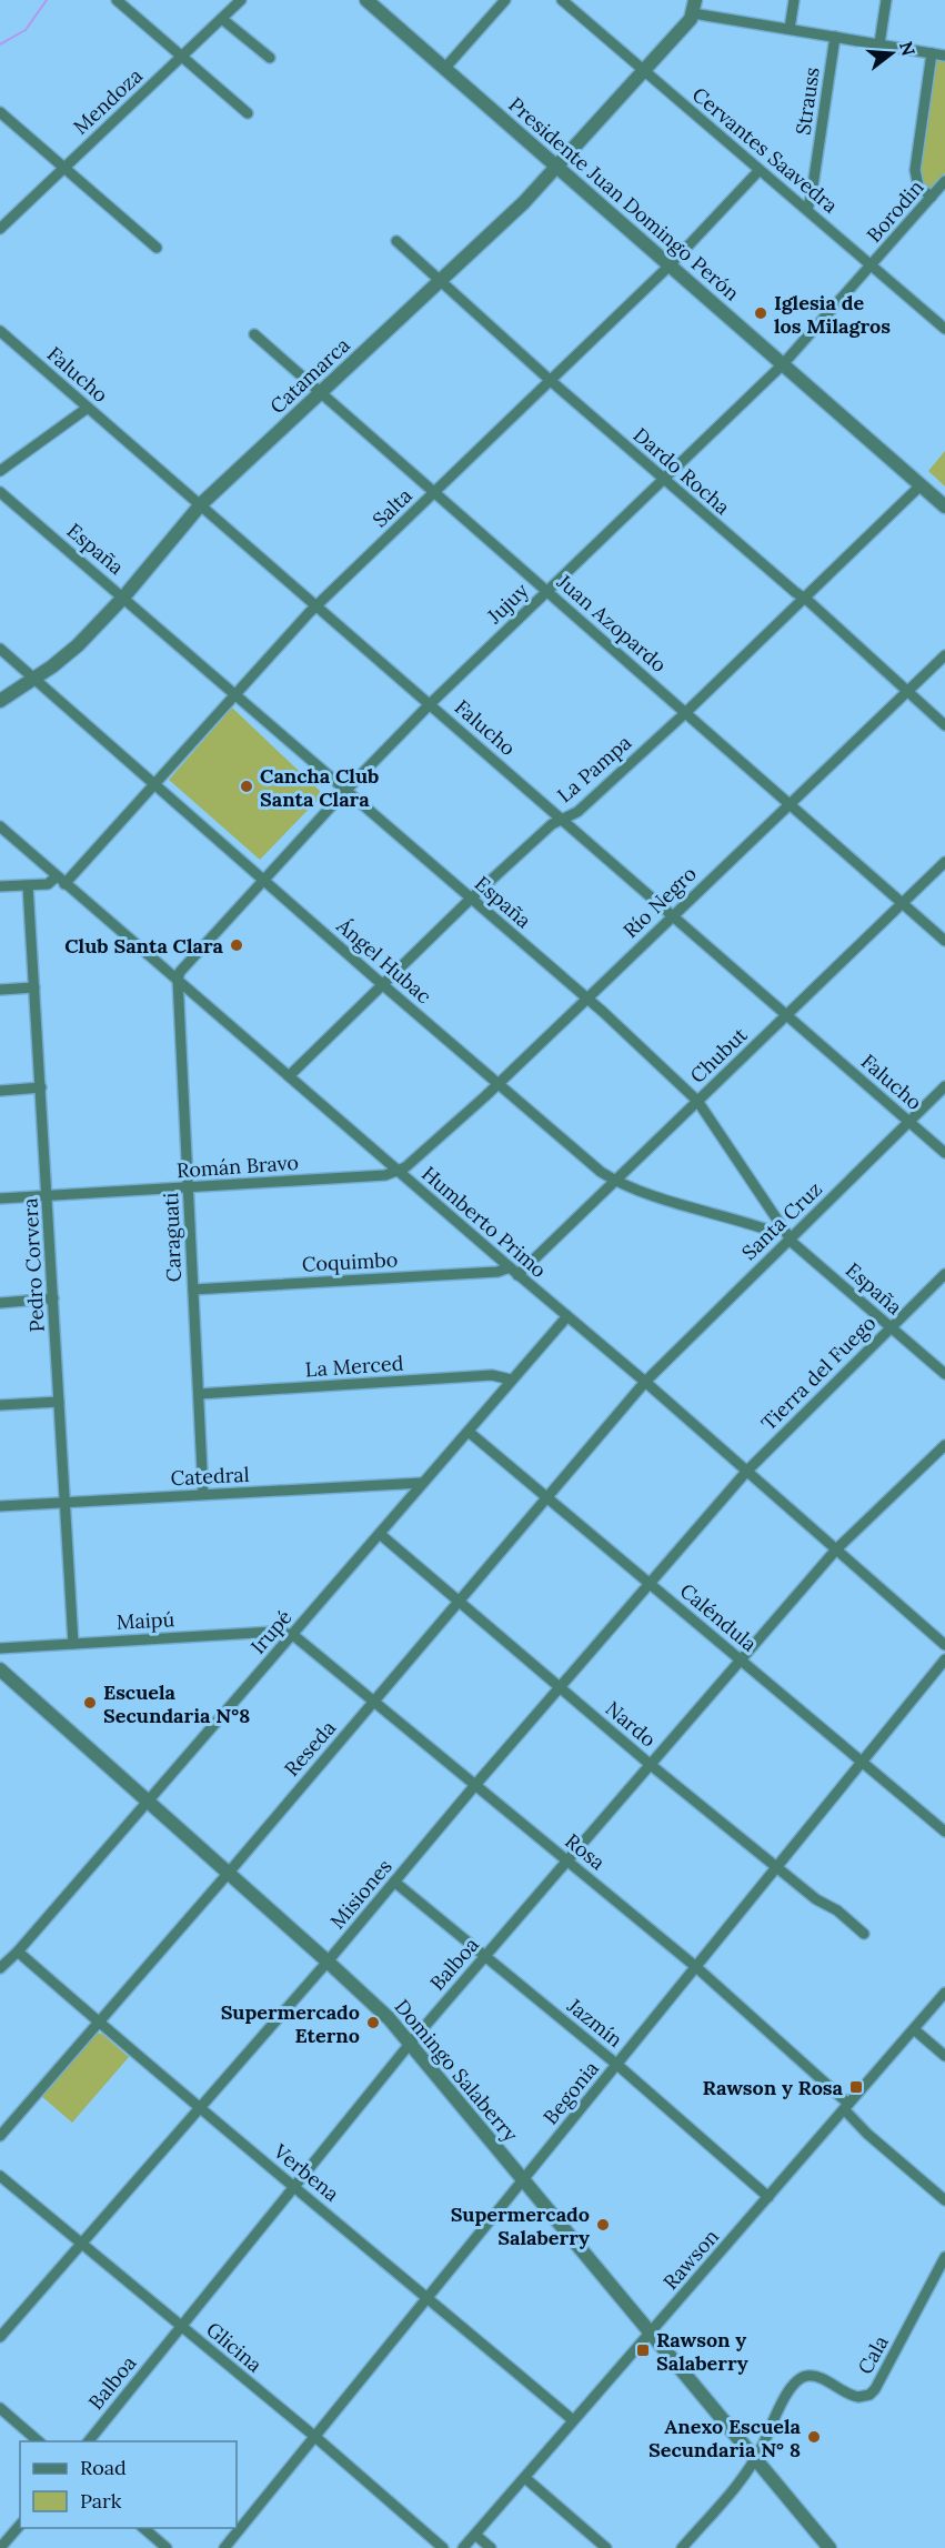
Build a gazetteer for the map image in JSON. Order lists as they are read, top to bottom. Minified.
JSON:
{"streets":{"street":["Mendoza","Strauss","Cervantes Saavedra","Presidente Juan Domingo Perón","Borodin","Falucho","Catamarca","Dardo Rocha","Salta","España","Jujuy","Juan Azopardo","La Pampa","Río Negro","Ángel Hubac","Chubut","Román Bravo","Santa Cruz","Humberto Primo","Caraguati","Coquimbo","Pedro Corvera","La Merced","Tierra del Fuego","Catedral","Caléndula","Maipú","Irupé","Nardo","Reseda","Rosa","Misiones","Balboa","Jazmín","Domingo Salaberry","Begonia","Verbena","Rawson","Glicina","Cala"]},"crossings":[["Strauss","Cervantes Saavedra"],["Cervantes Saavedra","Borodin"],["Cervantes Saavedra","Catamarca"],["Cervantes Saavedra","Salta"],["Cervantes Saavedra","Jujuy"],["Presidente Juan Domingo Perón","Catamarca"],["Presidente Juan Domingo Perón","Salta"],["Presidente Juan Domingo Perón","Jujuy"],["Presidente Juan Domingo Perón","La Pampa"],["Borodin","Jujuy"],["Falucho","Catamarca"],["Falucho","Salta"],["Falucho","Jujuy"],["Falucho","La Pampa"],["Falucho","Río Negro"],["Falucho","Chubut"],["Falucho","Santa Cruz"],["Catamarca","Dardo Rocha"],["Catamarca","España"],["Catamarca","Juan Azopardo"],["Catamarca","Ángel Hubac"],["Dardo Rocha","Salta"],["Dardo Rocha","Jujuy"],["Dardo Rocha","La Pampa"],["Dardo Rocha","Río Negro"],["Salta","España"],["Salta","Juan Azopardo"],["Salta","Ángel Hubac"],["Salta","Humberto Primo"],["España","Jujuy"],["España","La Pampa"],["España","Río Negro"],["España","Ángel Hubac"],["España","Chubut"],["España","Santa Cruz"],["España","Tierra del Fuego"],["Jujuy","Juan Azopardo"],["Jujuy","Ángel Hubac"],["Jujuy","Humberto Primo"],["Jujuy","Caraguati"],["Juan Azopardo","La Pampa"],["Juan Azopardo","Río Negro"],["Juan Azopardo","Chubut"],["La Pampa","Ángel Hubac"],["La Pampa","Humberto Primo"],["Río Negro","Ángel Hubac"],["Río Negro","Román Bravo"],["Río Negro","Humberto Primo"],["Ángel Hubac","Chubut"],["Chubut","Humberto Primo"],["Chubut","Coquimbo"],["Román Bravo","Humberto Primo"],["Román Bravo","Caraguati"],["Román Bravo","Pedro Corvera"],["Santa Cruz","Humberto Primo"],["Santa Cruz","Reseda"],["Humberto Primo","Caraguati"],["Humberto Primo","Coquimbo"],["Humberto Primo","Tierra del Fuego"],["Humberto Primo","Irupé"],["Humberto Primo","Reseda"],["Humberto Primo","Misiones"],["Humberto Primo","Balboa"],["Caraguati","Coquimbo"],["Caraguati","La Merced"],["Caraguati","Catedral"],["Pedro Corvera","Catedral"],["Pedro Corvera","Maipú"],["La Merced","Irupé"],["Tierra del Fuego","Misiones"],["Catedral","Irupé"],["Caléndula","Irupé"],["Caléndula","Reseda"],["Caléndula","Misiones"],["Caléndula","Balboa"],["Caléndula","Begonia"],["Maipú","Irupé"],["Maipú","Rosa"],["Irupé","Nardo"],["Irupé","Rosa"],["Irupé","Domingo Salaberry"],["Irupé","Verbena"],["Nardo","Reseda"],["Nardo","Misiones"],["Nardo","Balboa"],["Nardo","Begonia"],["Reseda","Rosa"],["Reseda","Domingo Salaberry"],["Reseda","Verbena"],["Rosa","Misiones"],["Rosa","Balboa"],["Rosa","Begonia"],["Rosa","Rawson"],["Misiones","Jazmín"],["Misiones","Domingo Salaberry"],["Misiones","Verbena"],["Misiones","Glicina"],["Balboa","Jazmín"],["Balboa","Domingo Salaberry"],["Balboa","Verbena"],["Balboa","Glicina"],["Jazmín","Begonia"],["Jazmín","Rawson"],["Domingo Salaberry","Begonia"],["Domingo Salaberry","Rawson"],["Domingo Salaberry","Cala"],["Begonia","Verbena"],["Begonia","Glicina"],["Verbena","Rawson"]],"places":{"other":["Iglesia de los Milagros","Cancha Club Santa Clara","Club Santa Clara","Escuela Secundaria N°8","Supermercado Eterno","Supermercado Salaberry","Anexo Escuela Secundaria N° 8"],"transit":["Rawson y Rosa","Rawson y Salaberry"]},"legend":["Road","Park"],"north":"right"}
